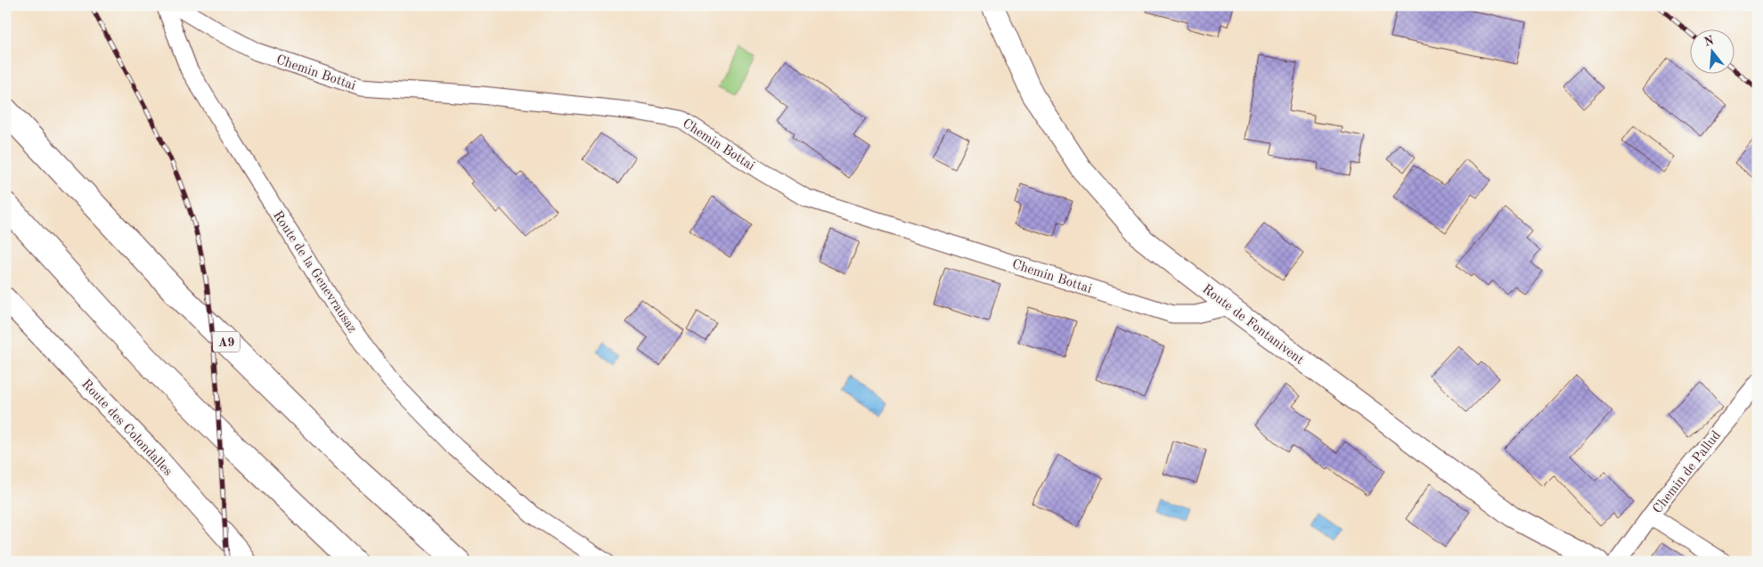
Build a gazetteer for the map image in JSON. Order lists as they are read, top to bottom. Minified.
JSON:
{"streets":{"highway":["A9"],"street":["Chemin Bottai","Route de la Genevrausaz","Route de Fontanivent","Route des Colondalles","Chemin de Pallud"]},"crossings":[["Chemin Bottai","Route de Fontanivent"]],"north":"top"}
